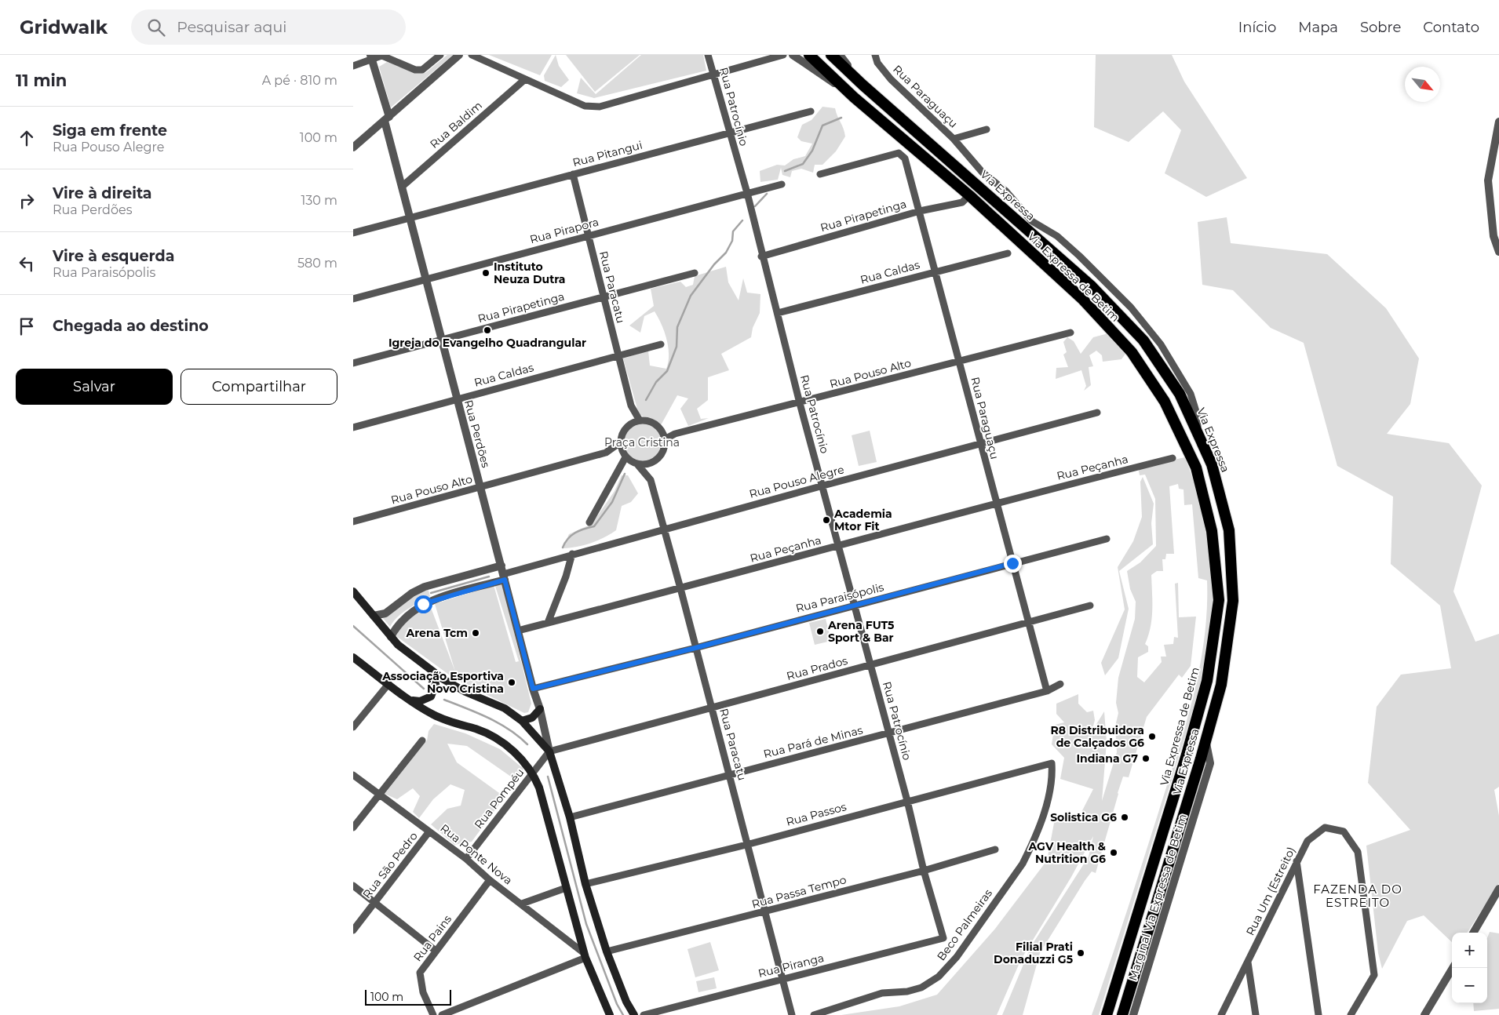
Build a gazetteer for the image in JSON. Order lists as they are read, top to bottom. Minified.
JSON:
{"streets":{"highway":["Via Expressa","Via Expressa de Betim"],"street":["Rua Paraguaçu","Rua Patrocínio","Rua Baldim","Rua Pitangui","Rua Pirapetinga","Rua Pirapora","Rua Caldas","Rua Paracatu","Rua Pouso Alto","Rua Perdões","Rua Peçanha","Rua Pouso Alegre","Rua Paraisópolis","Rua Prados","Rua Pará de Minas","Rua Pompéu","Rua Passos","Rua Ponte Nova","Rua São Pedro","Rua Um (Estreito)","Rua Passa Tempo","Marginal Via Expressa de Betim","Beco Palmeiras","Rua Pains","Rua Piranga"]},"crossings":[["Rua Paraguaçu","Via Expressa"],["Rua Paraguaçu","Rua Pirapetinga"],["Rua Paraguaçu","Rua Caldas"],["Rua Paraguaçu","Rua Pouso Alto"],["Rua Paraguaçu","Rua Peçanha"],["Rua Paraguaçu","Rua Pouso Alegre"],["Rua Paraguaçu","Rua Paraisópolis"],["Rua Paraguaçu","Rua Prados"],["Rua Paraguaçu","Rua Pará de Minas"],["Rua Patrocínio","Rua Pitangui"],["Rua Patrocínio","Rua Pirapetinga"],["Rua Patrocínio","Rua Pirapora"],["Rua Patrocínio","Rua Caldas"],["Rua Patrocínio","Rua Pouso Alto"],["Rua Patrocínio","Rua Peçanha"],["Rua Patrocínio","Rua Pouso Alegre"],["Rua Patrocínio","Rua Paraisópolis"],["Rua Patrocínio","Rua Prados"],["Rua Patrocínio","Rua Pará de Minas"],["Rua Patrocínio","Rua Passos"],["Rua Patrocínio","Rua Passa Tempo"],["Rua Patrocínio","Rua Piranga"],["Rua Baldim","Rua Perdões"],["Rua Pitangui","Rua Paracatu"],["Rua Pitangui","Rua Perdões"],["Via Expressa","Marginal Via Expressa de Betim"],["Rua Pirapetinga","Via Expressa de Betim"],["Rua Pirapetinga","Rua Paracatu"],["Rua Pirapetinga","Rua Perdões"],["Rua Pirapora","Rua Paracatu"],["Rua Pirapora","Rua Perdões"],["Rua Caldas","Rua Paracatu"],["Rua Caldas","Rua Perdões"],["Rua Paracatu","Rua Pouso Alto"],["Rua Paracatu","Rua Peçanha"],["Rua Paracatu","Rua Pouso Alegre"],["Rua Paracatu","Rua Paraisópolis"],["Rua Paracatu","Rua Prados"],["Rua Paracatu","Rua Pará de Minas"],["Rua Paracatu","Rua Passos"],["Rua Paracatu","Rua Passa Tempo"],["Rua Paracatu","Rua Piranga"],["Rua Pouso Alto","Rua Perdões"],["Rua Perdões","Rua Peçanha"],["Rua Perdões","Rua Pouso Alegre"],["Rua Perdões","Rua Paraisópolis"],["Rua Perdões","Rua Prados"],["Rua Perdões","Rua Pompéu"],["Rua Prados","Rua Pompéu"],["Rua Pompéu","Rua Ponte Nova"],["Rua Passos","Beco Palmeiras"],["Rua Ponte Nova","Rua São Pedro"],["Rua Ponte Nova","Rua Pains"]],"districts":["FAZENDA DO ESTREITO"],"parks":["Praça Cristina"],"places":["Instituto Neuza Dutra","Igreja do Evangelho Quadrangular","Academia Mtor Fit","Arena FUT5 Sport & Bar","Arena Tcm","Associação Esportiva Novo Cristina","R8 Distribuidora de Calçados G6","Indiana G7","Solistica G6","AGV Health & Nutrition G6","Filial Prati Donaduzzi G5"],"scale_bar":"100 m","north":"bottom right","page":{"header":"Gridwalk","search":"Pesquisar aqui","nav":["Início","Mapa","Sobre","Contato"],"heading":["11 min","A pé · 810 m"],"list":[["Siga em frente","Rua Pouso Alegre","100 m"],["Vire à direita","Rua Perdões","130 m"],["Vire à esquerda","Rua Paraisópolis","580 m"],"Chegada ao destino"],"buttons":["Salvar","Compartilhar"],"map_buttons":["+","−"],"scale":"100 m"}}
